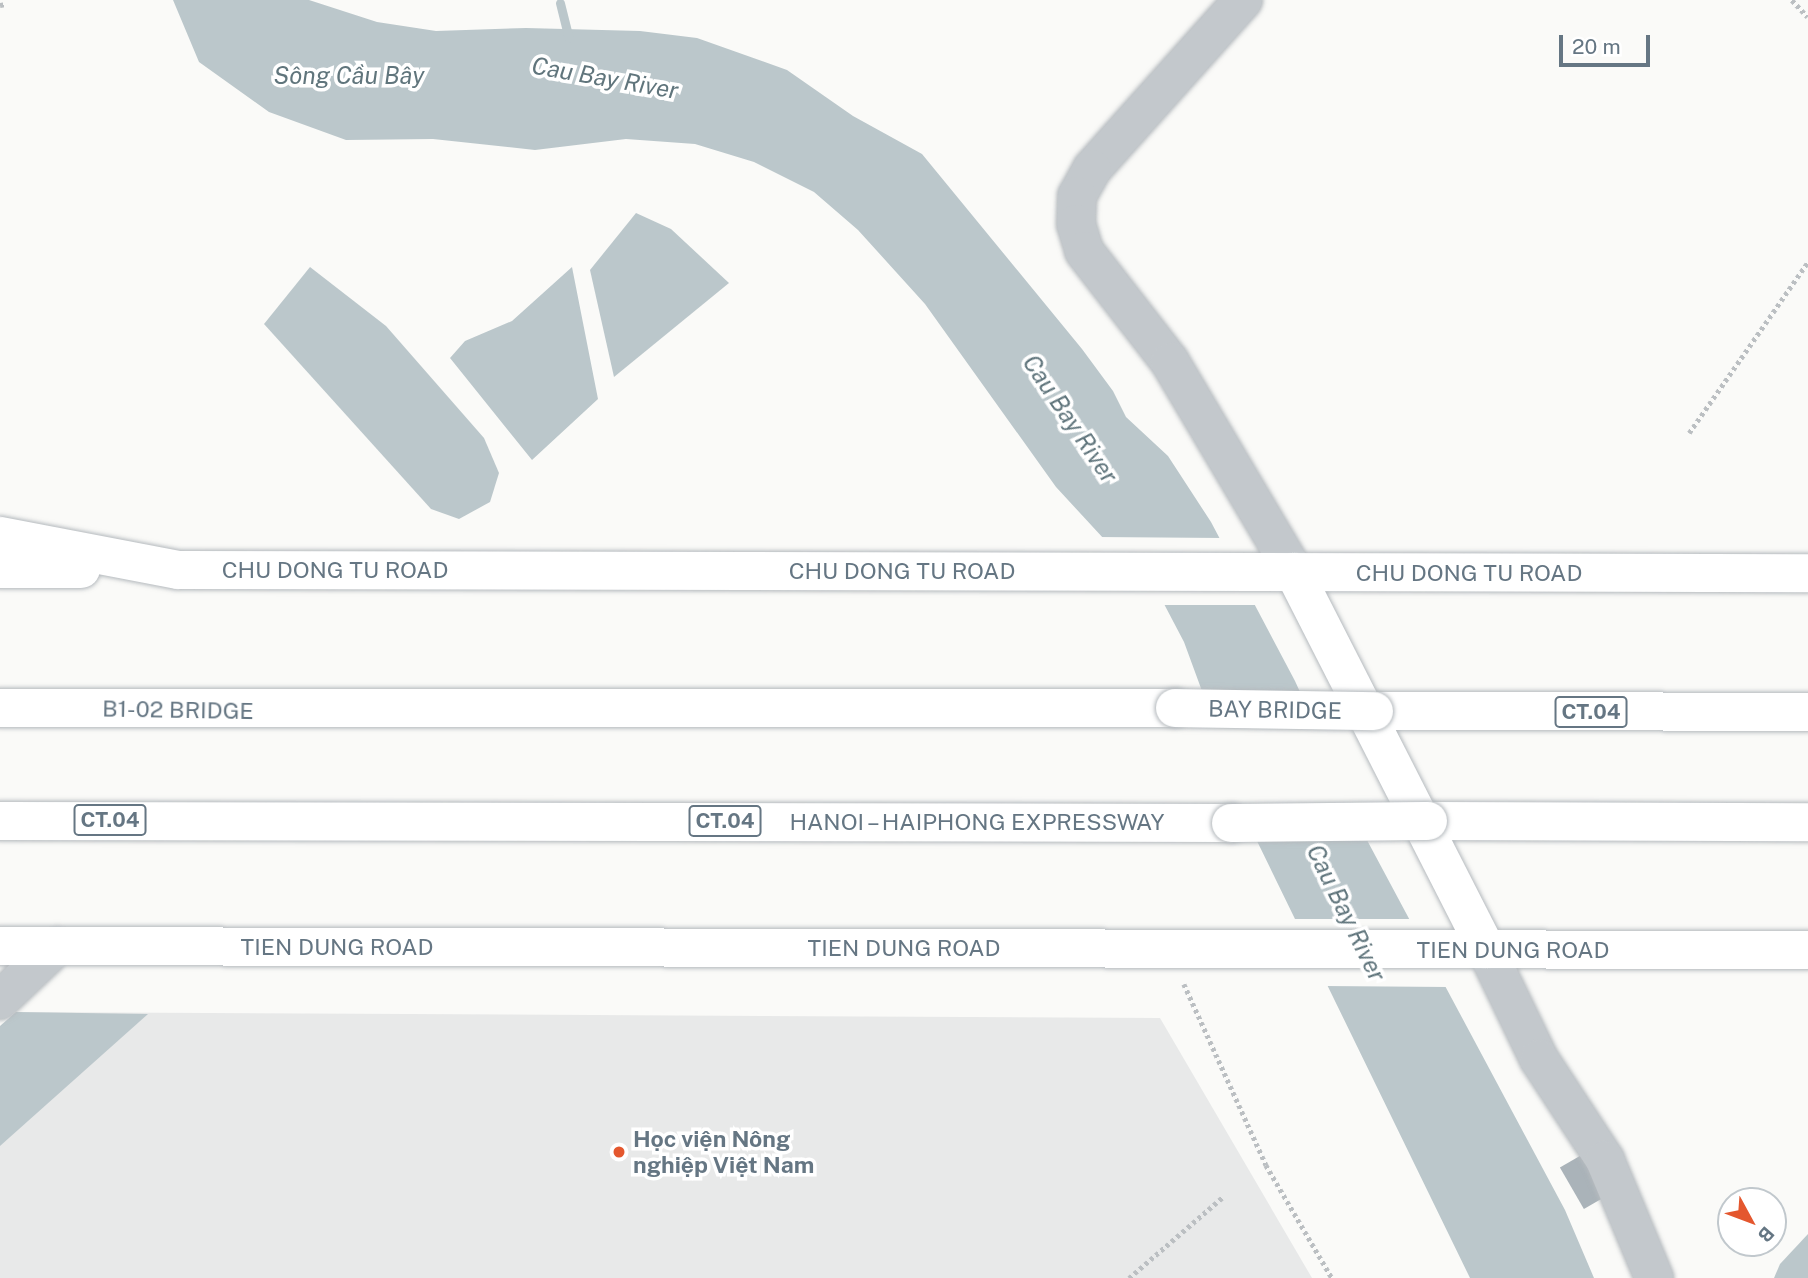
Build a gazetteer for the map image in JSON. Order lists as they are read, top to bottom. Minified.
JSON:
{"streets":{"main road":["CHU DONG TU ROAD","B1-02 BRIDGE","BAY BRIDGE","CT.04","HANOI – HAIPHONG EXPRESSWAY","TIEN DUNG ROAD"]},"crossings":[["B1-02 BRIDGE","BAY BRIDGE"]],"water":["Sông Cầu Bây","Cau Bay River"],"places":["Học viện Nông nghiệp Việt Nam"],"scale_bar":"20 m","north":"bottom right"}
